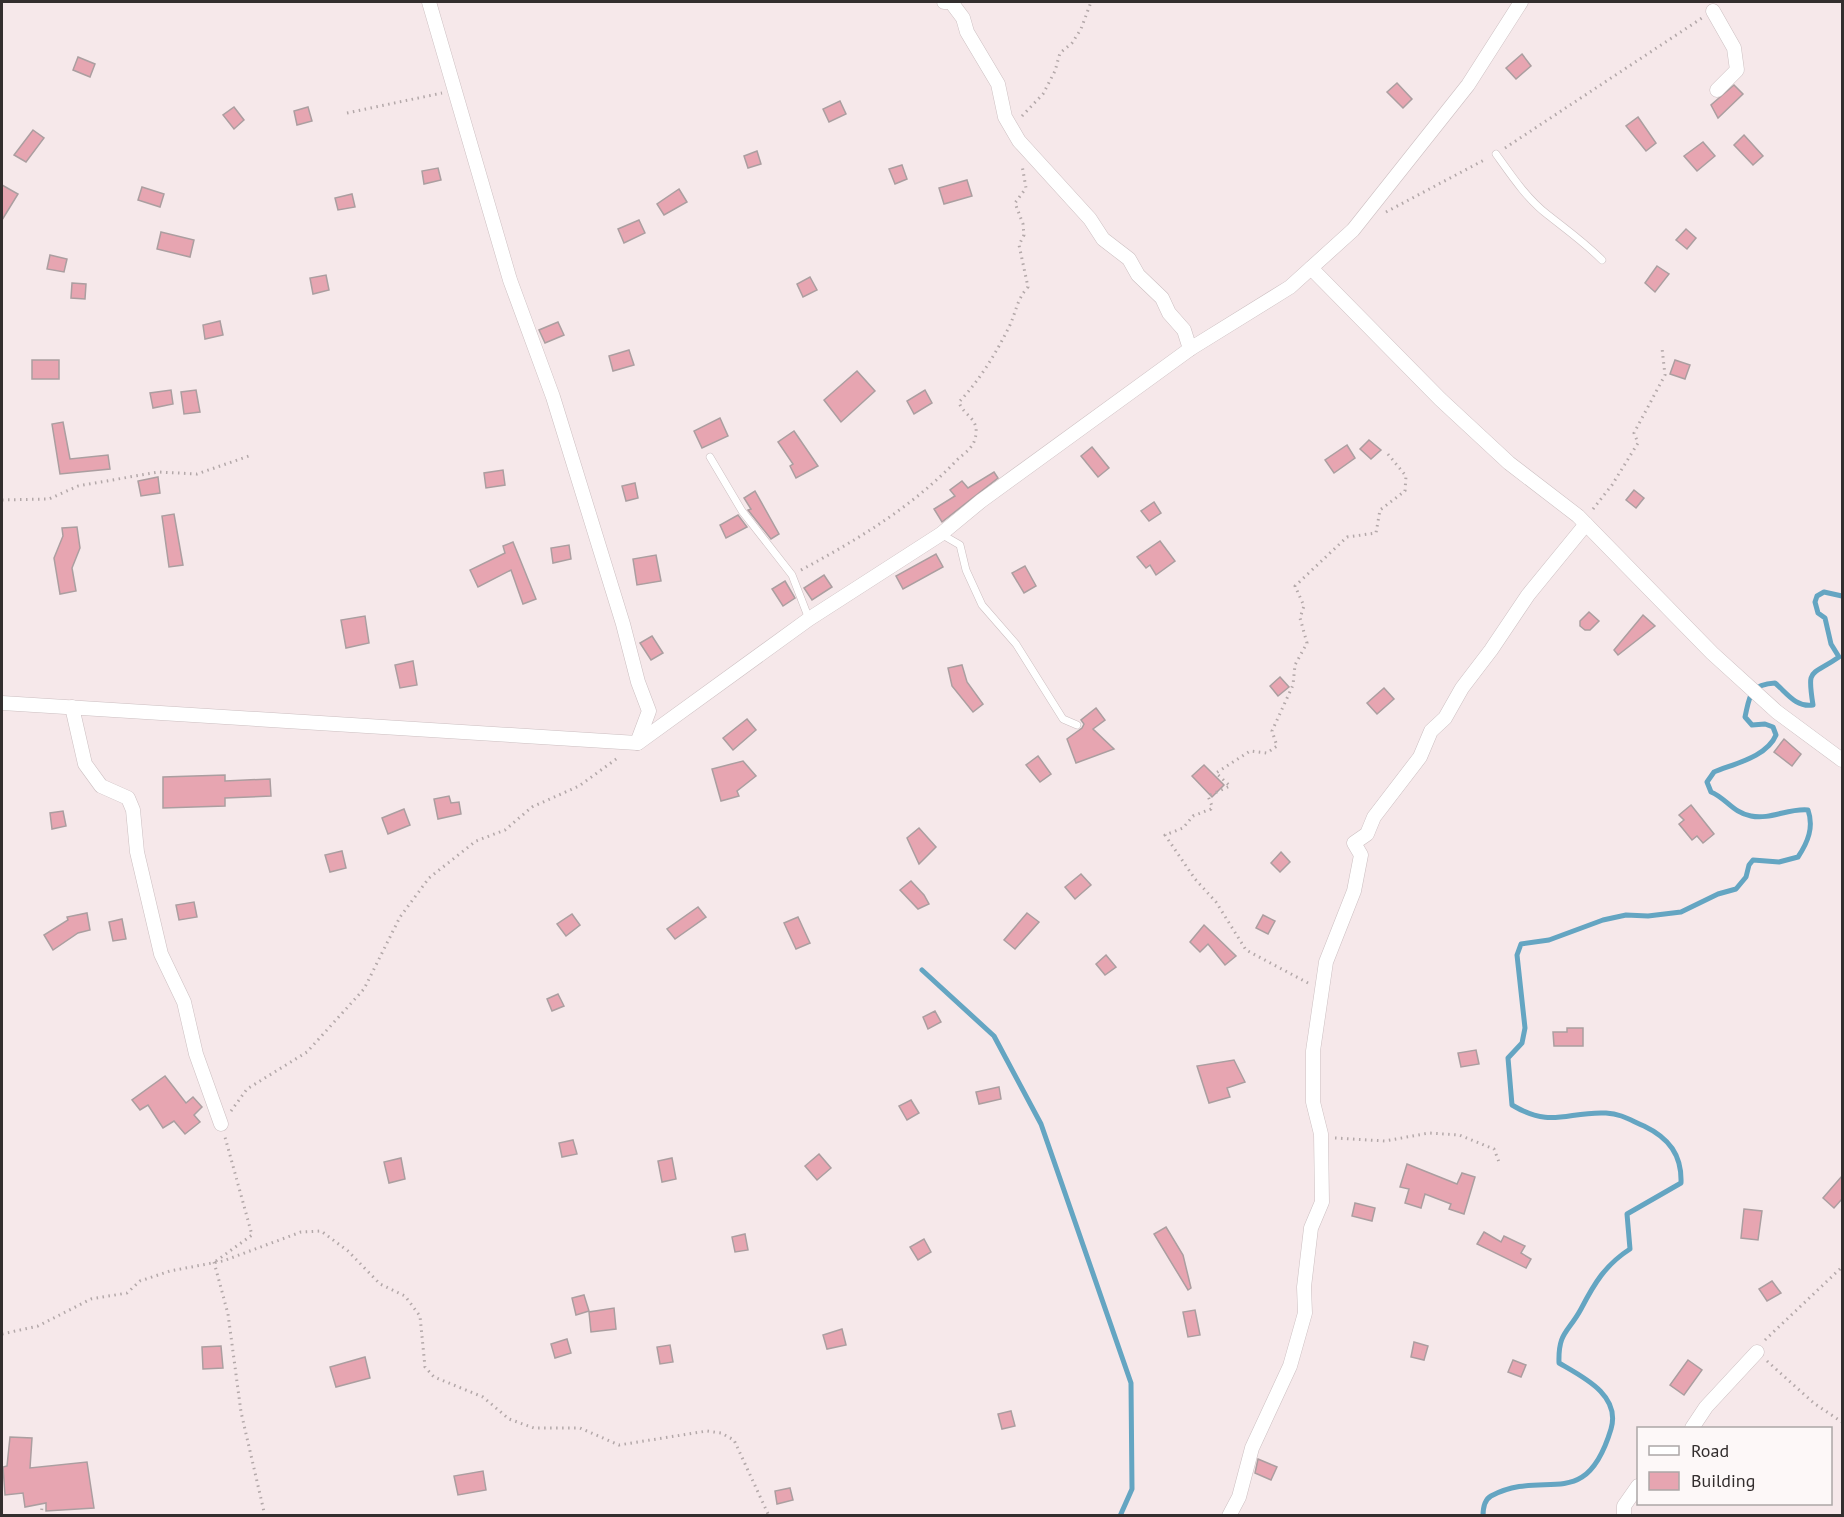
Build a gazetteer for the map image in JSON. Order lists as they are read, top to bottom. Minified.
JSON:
{"legend":["Road","Building"]}
